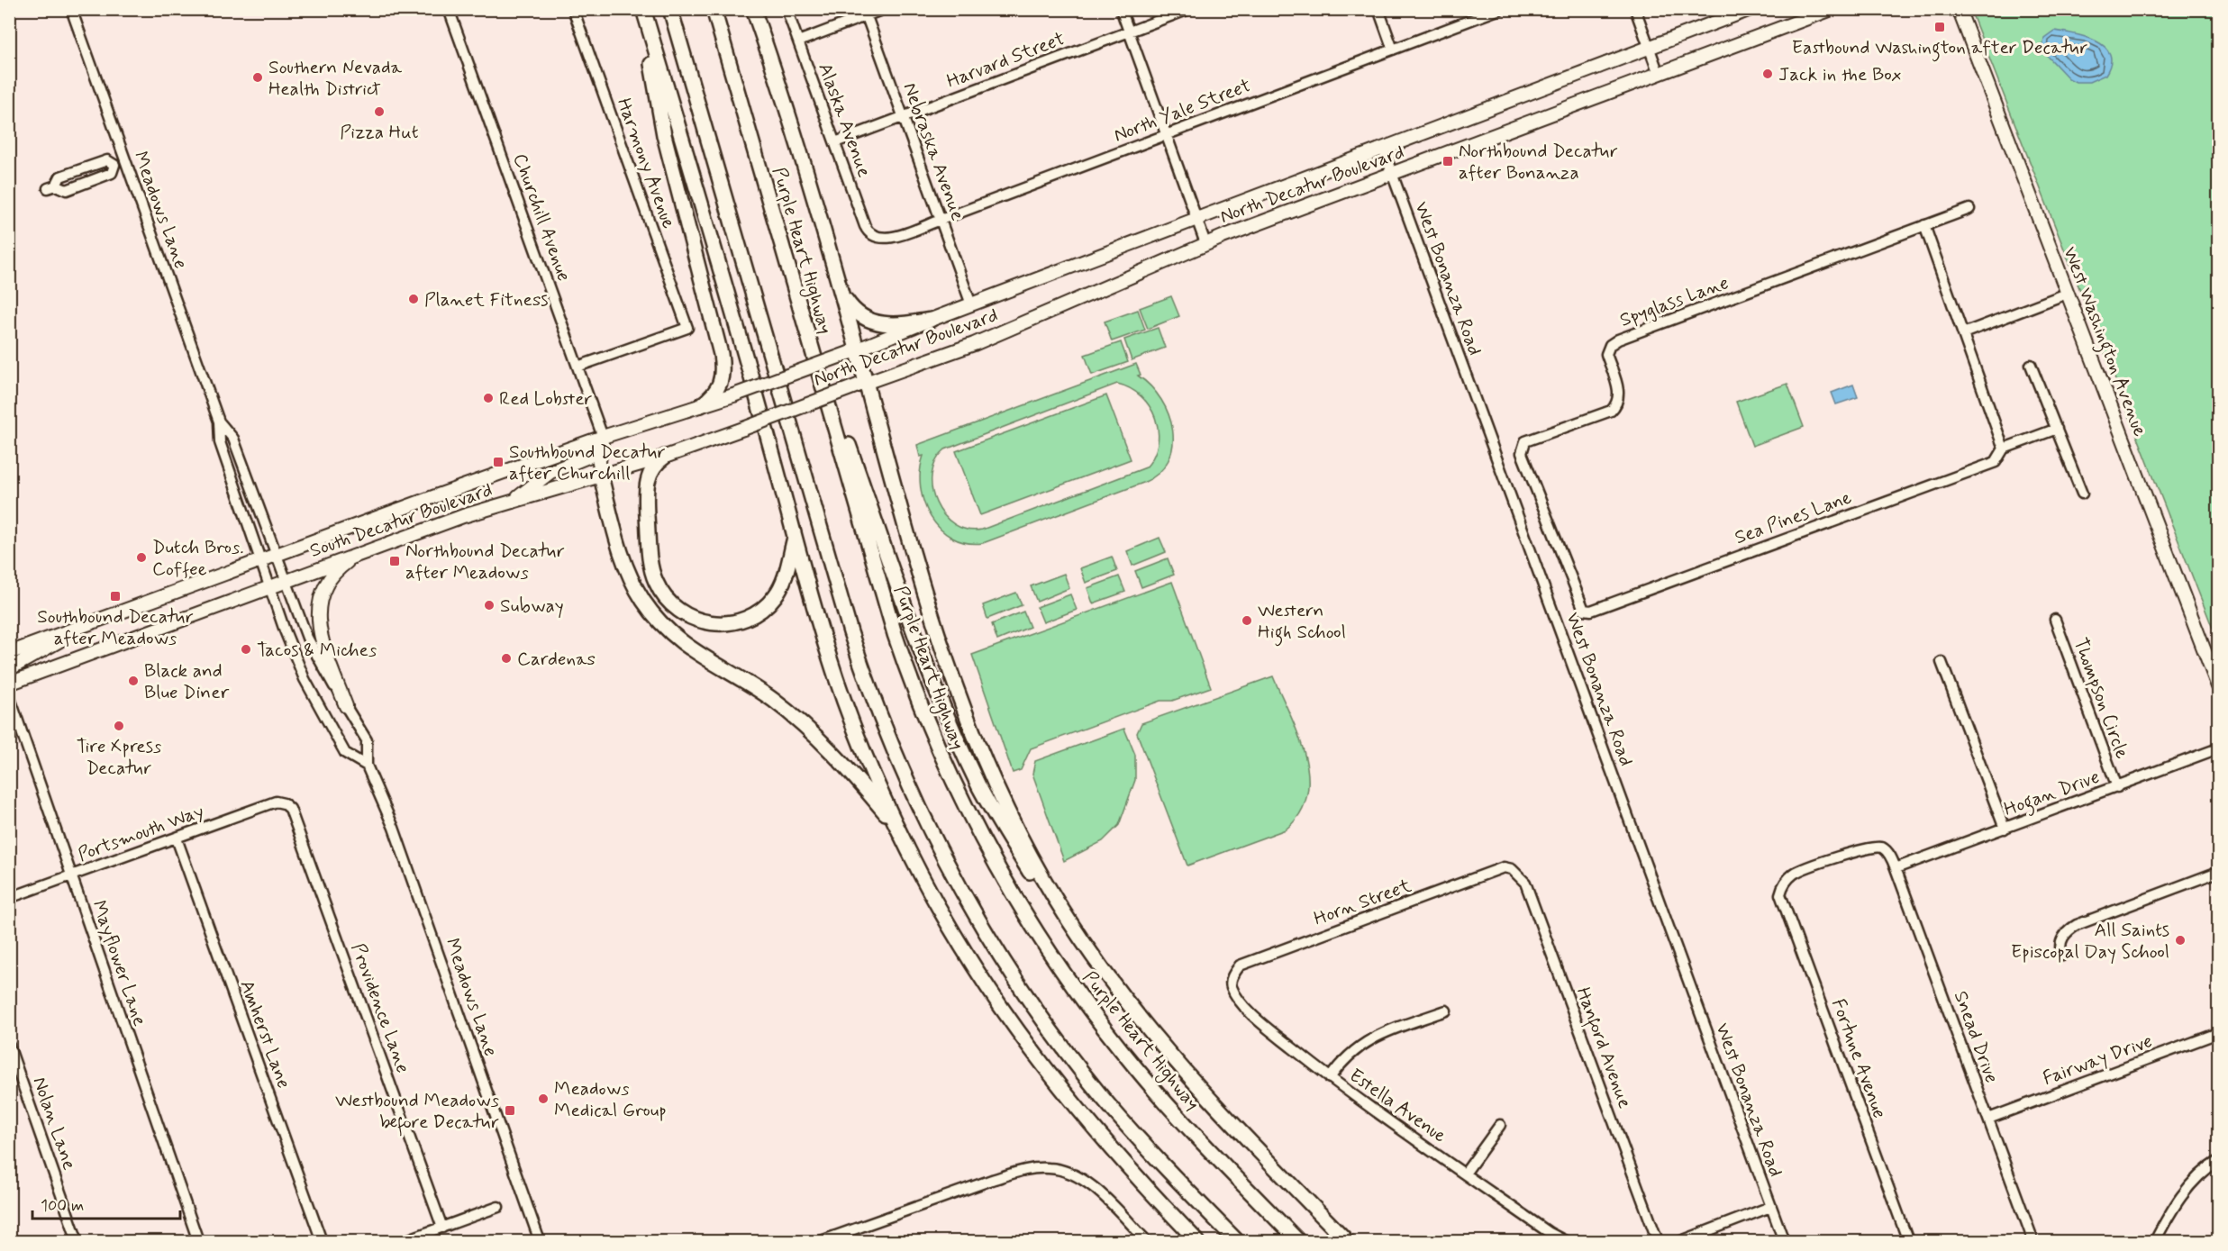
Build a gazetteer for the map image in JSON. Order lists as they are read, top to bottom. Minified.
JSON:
{"streets":{"highway":["Purple Heart Highway"],"main road":["North Decatur Boulevard","West Washington Avenue","South Decatur Boulevard"],"street":["Harvard Street","North Yale Street","Alaska Avenue","Nebraska Avenue","Harmony Avenue","Meadows Lane","Churchill Avenue","West Bonanza Road","Spyglass Lane","Sea Pines Lane","Thompson Circle","Hogan Drive","Portsmouth Way","Horn Street","Mayflower Lane","Providence Lane","Amherst Lane","Snead Drive","Hanford Avenue","Fortune Avenue","Fairway Drive","Estella Avenue","Nolan Lane"]},"crossings":[["Harvard Street","Alaska Avenue"],["Harvard Street","Nebraska Avenue"],["North Yale Street","Alaska Avenue"],["North Yale Street","Nebraska Avenue"],["Nebraska Avenue","North Decatur Boulevard"],["Harmony Avenue","Churchill Avenue"],["North Decatur Boulevard","West Bonanza Road"],["North Decatur Boulevard","South Decatur Boulevard"],["Meadows Lane","South Decatur Boulevard"],["Churchill Avenue","South Decatur Boulevard"],["Spyglass Lane","Sea Pines Lane"],["Thompson Circle","Hogan Drive"],["Hogan Drive","Snead Drive"],["Portsmouth Way","Mayflower Lane"],["Portsmouth Way","Providence Lane"],["Portsmouth Way","Amherst Lane"],["Horn Street","Hanford Avenue"],["Horn Street","Estella Avenue"],["Snead Drive","Fortune Avenue"],["Snead Drive","Fairway Drive"]],"places":{"transit":["Eastbound Washington after Decatur","Northbound Decatur after Bonanza","Southbound Decatur after Churchill","Northbound Decatur after Meadows","Southbound Decatur after Meadows","Westbound Meadows before Decatur"],"other":["Jack in the Box","Southern Nevada Health District","Pizza Hut","Planet Fitness","Red Lobster","Dutch Bros. Coffee","Subway","Western High School","Tacos & Miches","Cardenas","Black and Blue Diner","Tire Xpress Decatur","All Saints Episcopal Day School","Meadows Medical Group"]},"scale_bar":"100 m"}
